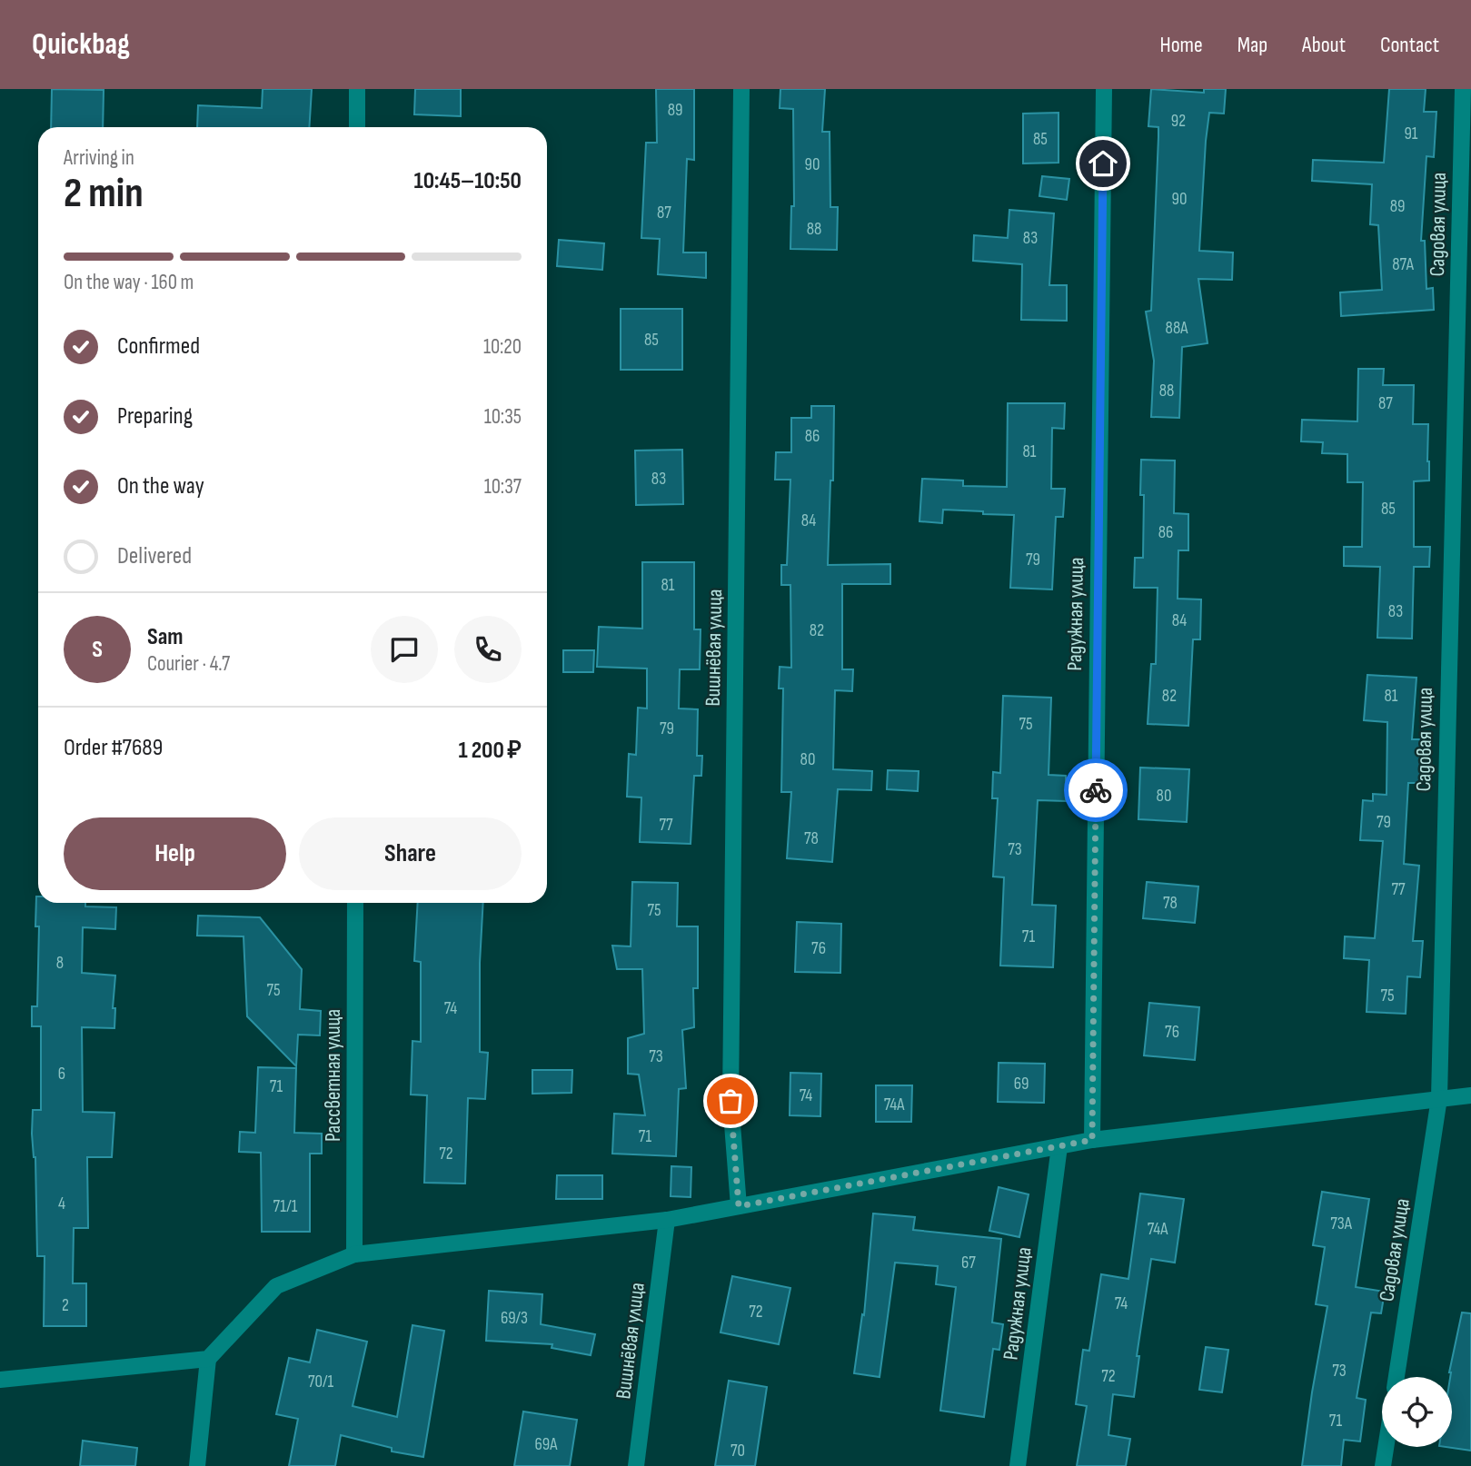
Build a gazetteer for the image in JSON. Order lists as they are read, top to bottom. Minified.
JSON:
{"streets":{"street":["Садовая улица","Радужная улица","Вишнёвая улица","Рассветная улица"]},"house_numbers":["89","92","91","85","90","90","89","87","88","83","87А","88А","85","88","87","86","81","83","85","84","86","79","81","83","84","82","82","81","75","79","80","80","79","77","78","73","77","78","75","71","76","8","75","75","74","76","73","6","69","71","74","74А","71","72","4","71/1","73А","74А","67","74","2","72","69/3","73","72","70/1","71","69А","70"],"page":{"header":"Quickbag","nav":["Home","Map","About","Contact"],"heading":["2 min","Arriving in","10:45–10:50"],"panel":["Sam","Courier · 4.7","Order #7689","1 200 ₽"],"bar":"On the way · 160 m","list":[["Confirmed","10:20"],["Preparing","10:35"],["On the way","10:37"],"Delivered"],"round":"S","buttons":["Help","Share"]}}
